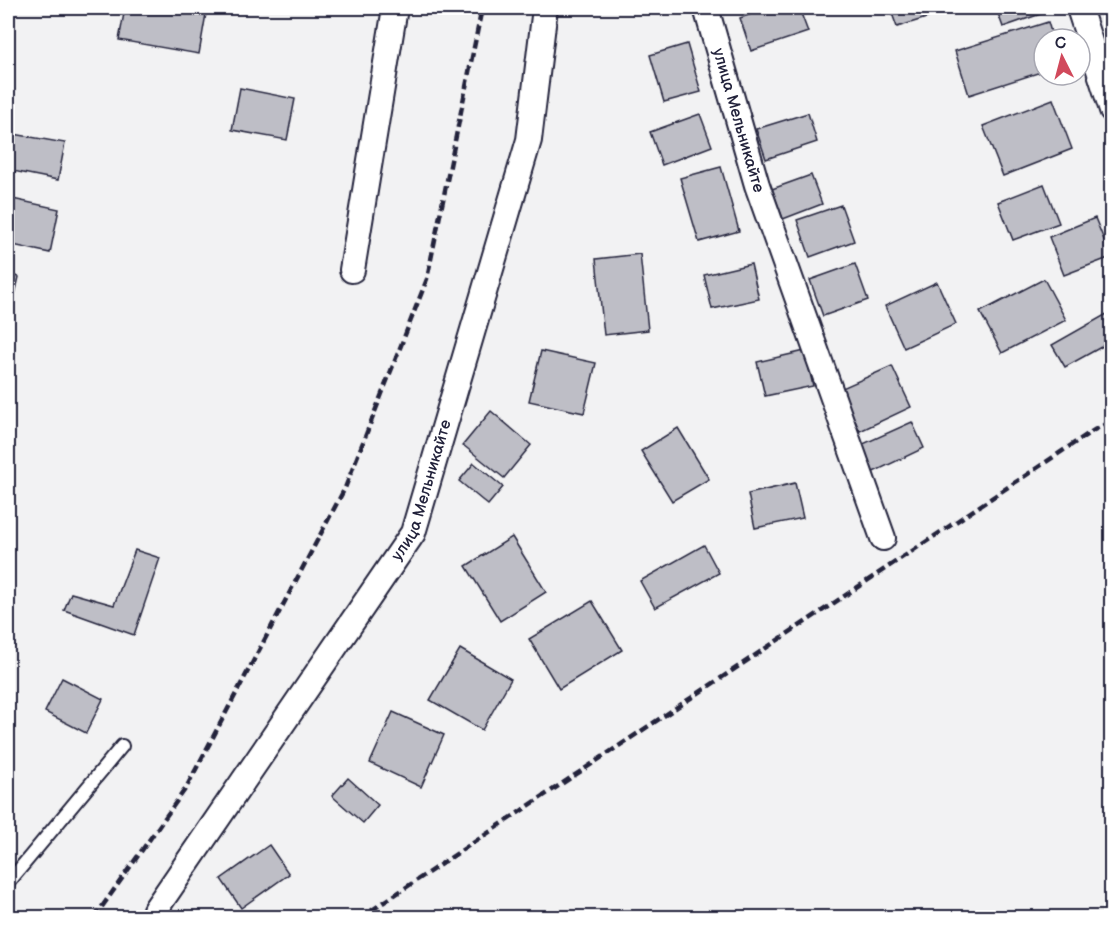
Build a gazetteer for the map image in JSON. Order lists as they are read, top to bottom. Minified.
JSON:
{"streets":{"street":["улица Мельникайте"]},"north":"top"}
